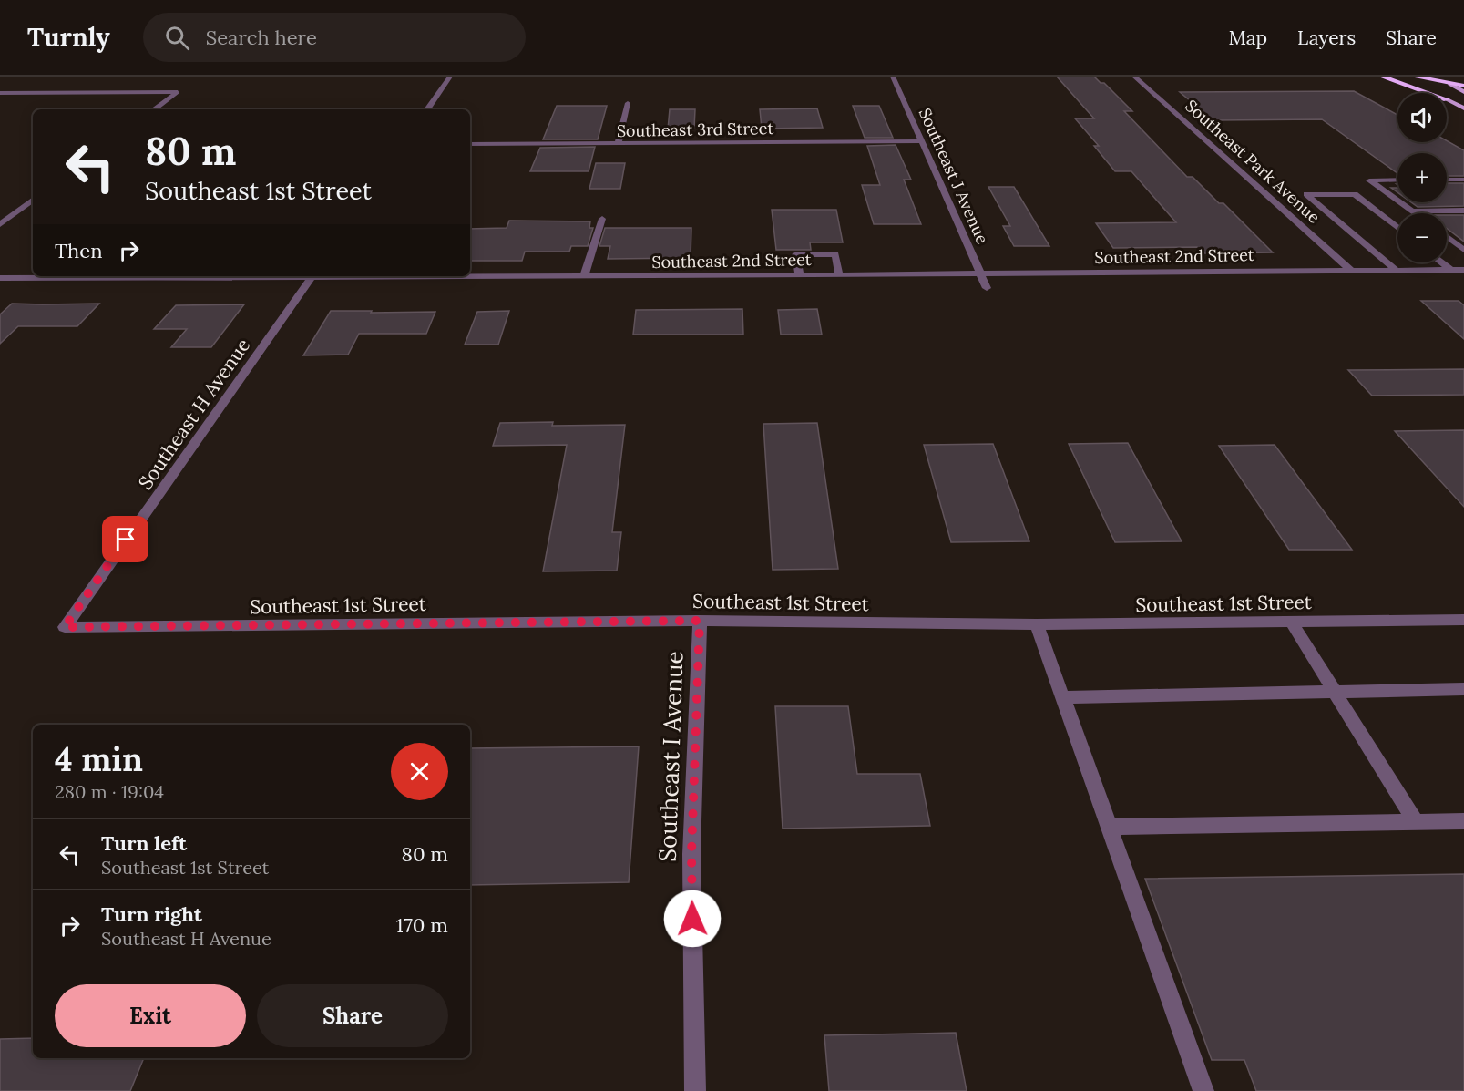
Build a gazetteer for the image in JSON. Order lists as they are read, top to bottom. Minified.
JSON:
{"streets":{"street":["Southeast 3rd Street","Southeast Park Avenue","Southeast J Avenue","Southeast 2nd Street","Southeast H Avenue","Southeast 1st Street","Southeast I Avenue"]},"crossings":[["Southeast 3rd Street","Southeast J Avenue"],["Southeast Park Avenue","Southeast 2nd Street"],["Southeast J Avenue","Southeast 2nd Street"],["Southeast H Avenue","Southeast 1st Street"],["Southeast 1st Street","Southeast I Avenue"]],"page":{"header":"Turnly","search":"Search here","nav":["Map","Layers","Share"],"map_buttons":["+","−"],"turn":["80 m","Southeast 1st Street"],"then":"Then","heading":["4 min","280 m · 19:04"],"list":[{"name":"Turn left","note":"Southeast 1st Street","value":"80 m"},{"name":"Turn right","note":"Southeast H Avenue","value":"170 m"}],"buttons":["Exit","Share"]}}
